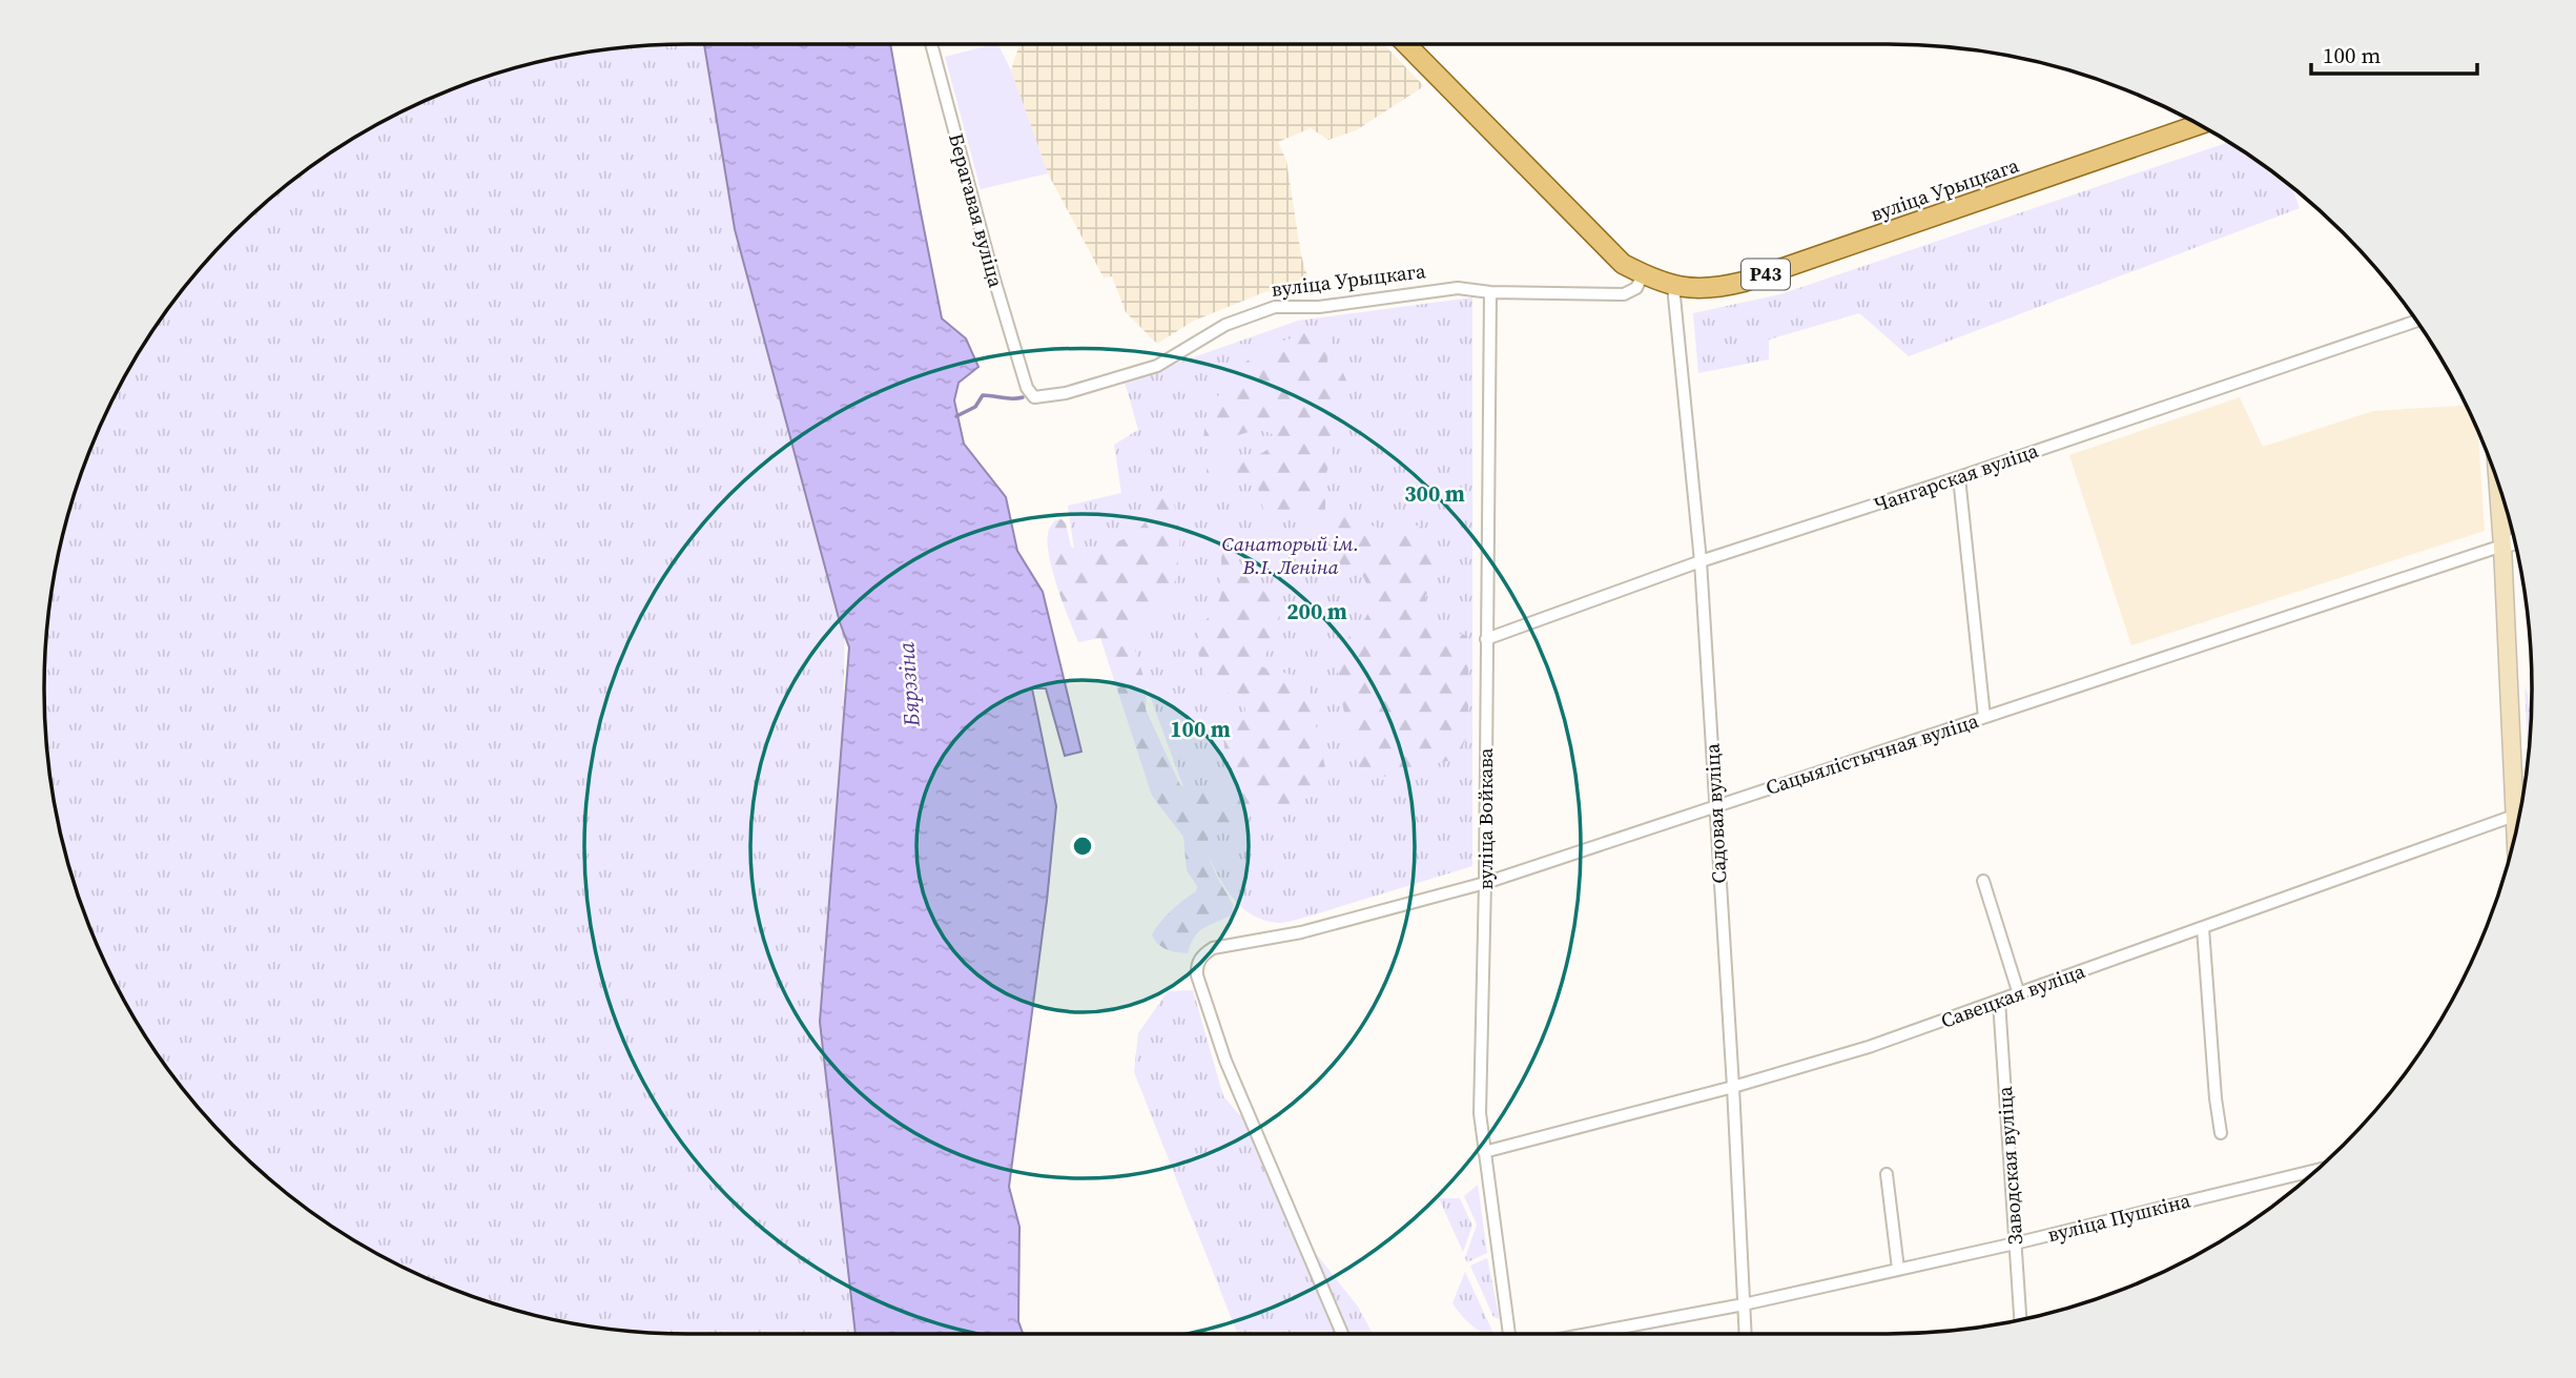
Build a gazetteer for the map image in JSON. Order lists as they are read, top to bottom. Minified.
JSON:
{"streets":{"main road":["вуліца Урыцкага","Р43"],"street":["Берагавая вуліца","Чангарская вуліца","Сацыялістычная вуліца","Садовая вуліца","вуліца Войкава","Савецкая вуліца","Заводская вуліца","вуліца Пушкіна"]},"crossings":[["вуліца Урыцкага","Берагавая вуліца"],["вуліца Урыцкага","Садовая вуліца"],["вуліца Урыцкага","вуліца Войкава"],["Чангарская вуліца","Садовая вуліца"],["Чангарская вуліца","вуліца Войкава"],["Сацыялістычная вуліца","Садовая вуліца"],["Сацыялістычная вуліца","вуліца Войкава"],["Садовая вуліца","Савецкая вуліца"],["Садовая вуліца","вуліца Пушкіна"],["вуліца Войкава","Савецкая вуліца"],["Савецкая вуліца","Заводская вуліца"],["Заводская вуліца","вуліца Пушкіна"]],"water":["Бярэзіна"],"parks":["Санаторый ім. В.І. Леніна"],"scale_bar":"100 m","rings":["300 m","200 m","100 m"]}
